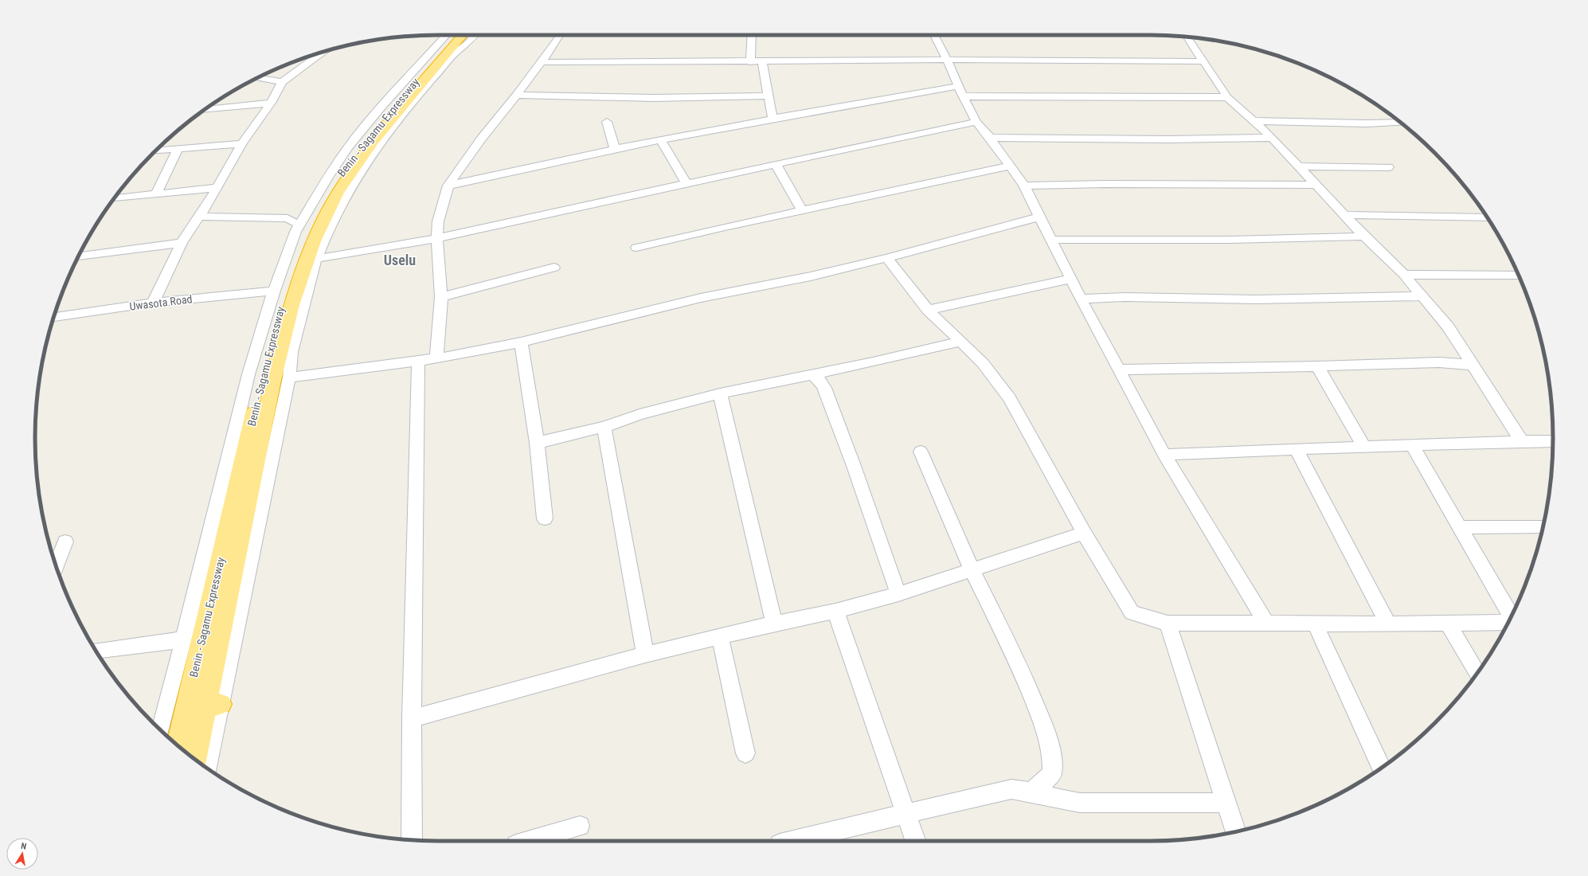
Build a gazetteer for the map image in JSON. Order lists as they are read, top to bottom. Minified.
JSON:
{"streets":{"highway":["Benin - Sagamu Expressway"],"street":["Uwasota Road"]},"districts":["Uselu"],"north":"top"}
